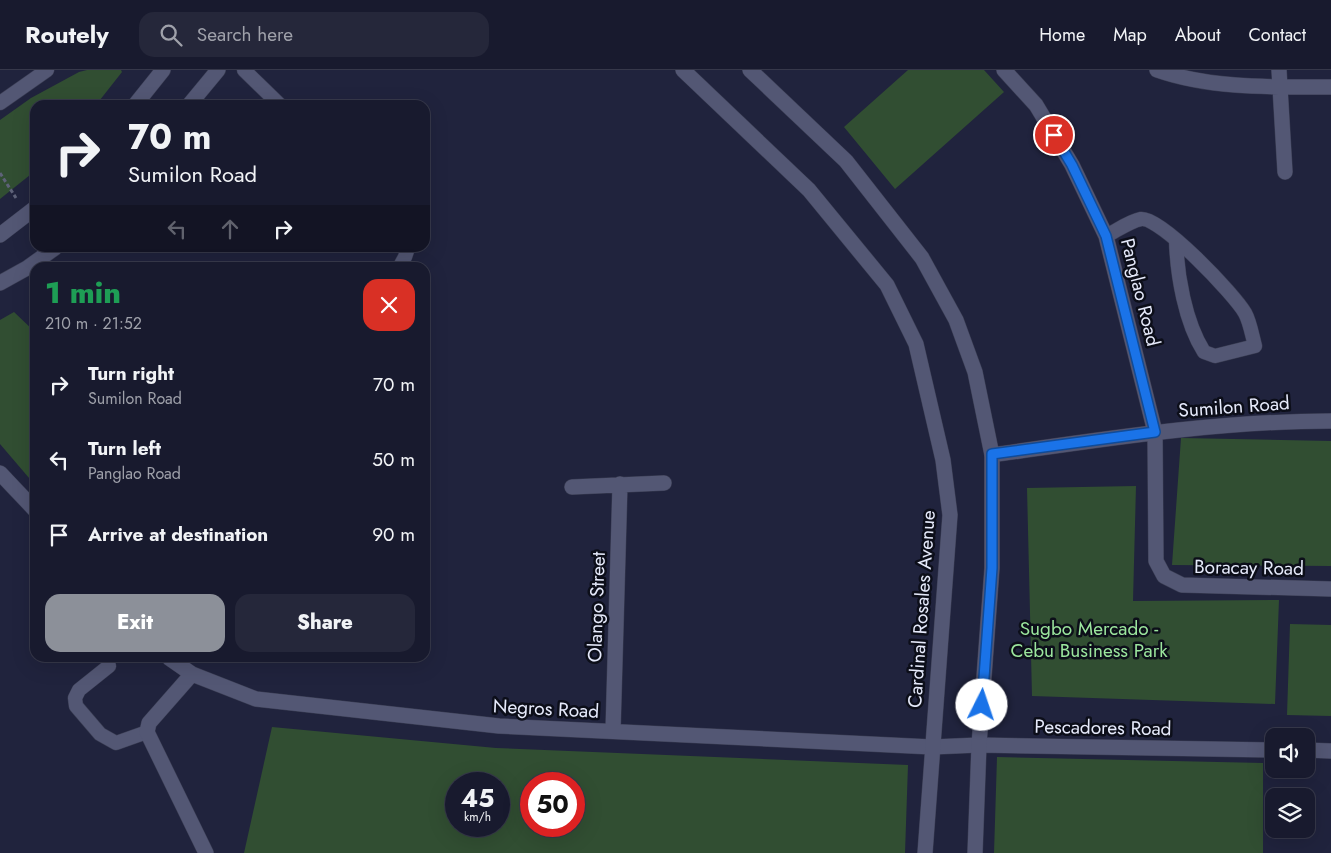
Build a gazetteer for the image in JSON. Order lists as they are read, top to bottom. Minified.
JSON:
{"streets":{"street":["Panglao Road","Sumilon Road","Boracay Road","Olango Street","Cardinal Rosales Avenue","Negros Road","Pescadores Road"]},"crossings":[["Panglao Road","Sumilon Road"],["Panglao Road","Boracay Road"],["Sumilon Road","Boracay Road"],["Olango Street","Negros Road"],["Cardinal Rosales Avenue","Negros Road"],["Cardinal Rosales Avenue","Pescadores Road"],["Negros Road","Pescadores Road"]],"parks":["Sugbo Mercado - Cebu Business Park"],"page":{"header":"Routely","search":"Search here","nav":["Home","Map","About","Contact"],"turn":["70 m","Sumilon Road"],"heading":["1 min","210 m · 21:52"],"list":[{"name":"Turn right","note":"Sumilon Road","value":"70 m"},{"name":"Turn left","note":"Panglao Road","value":"50 m"},{"name":"Arrive at destination","value":"90 m"}],"buttons":["Exit","Share"],"speed":"45 km/h","limit":"50"}}
